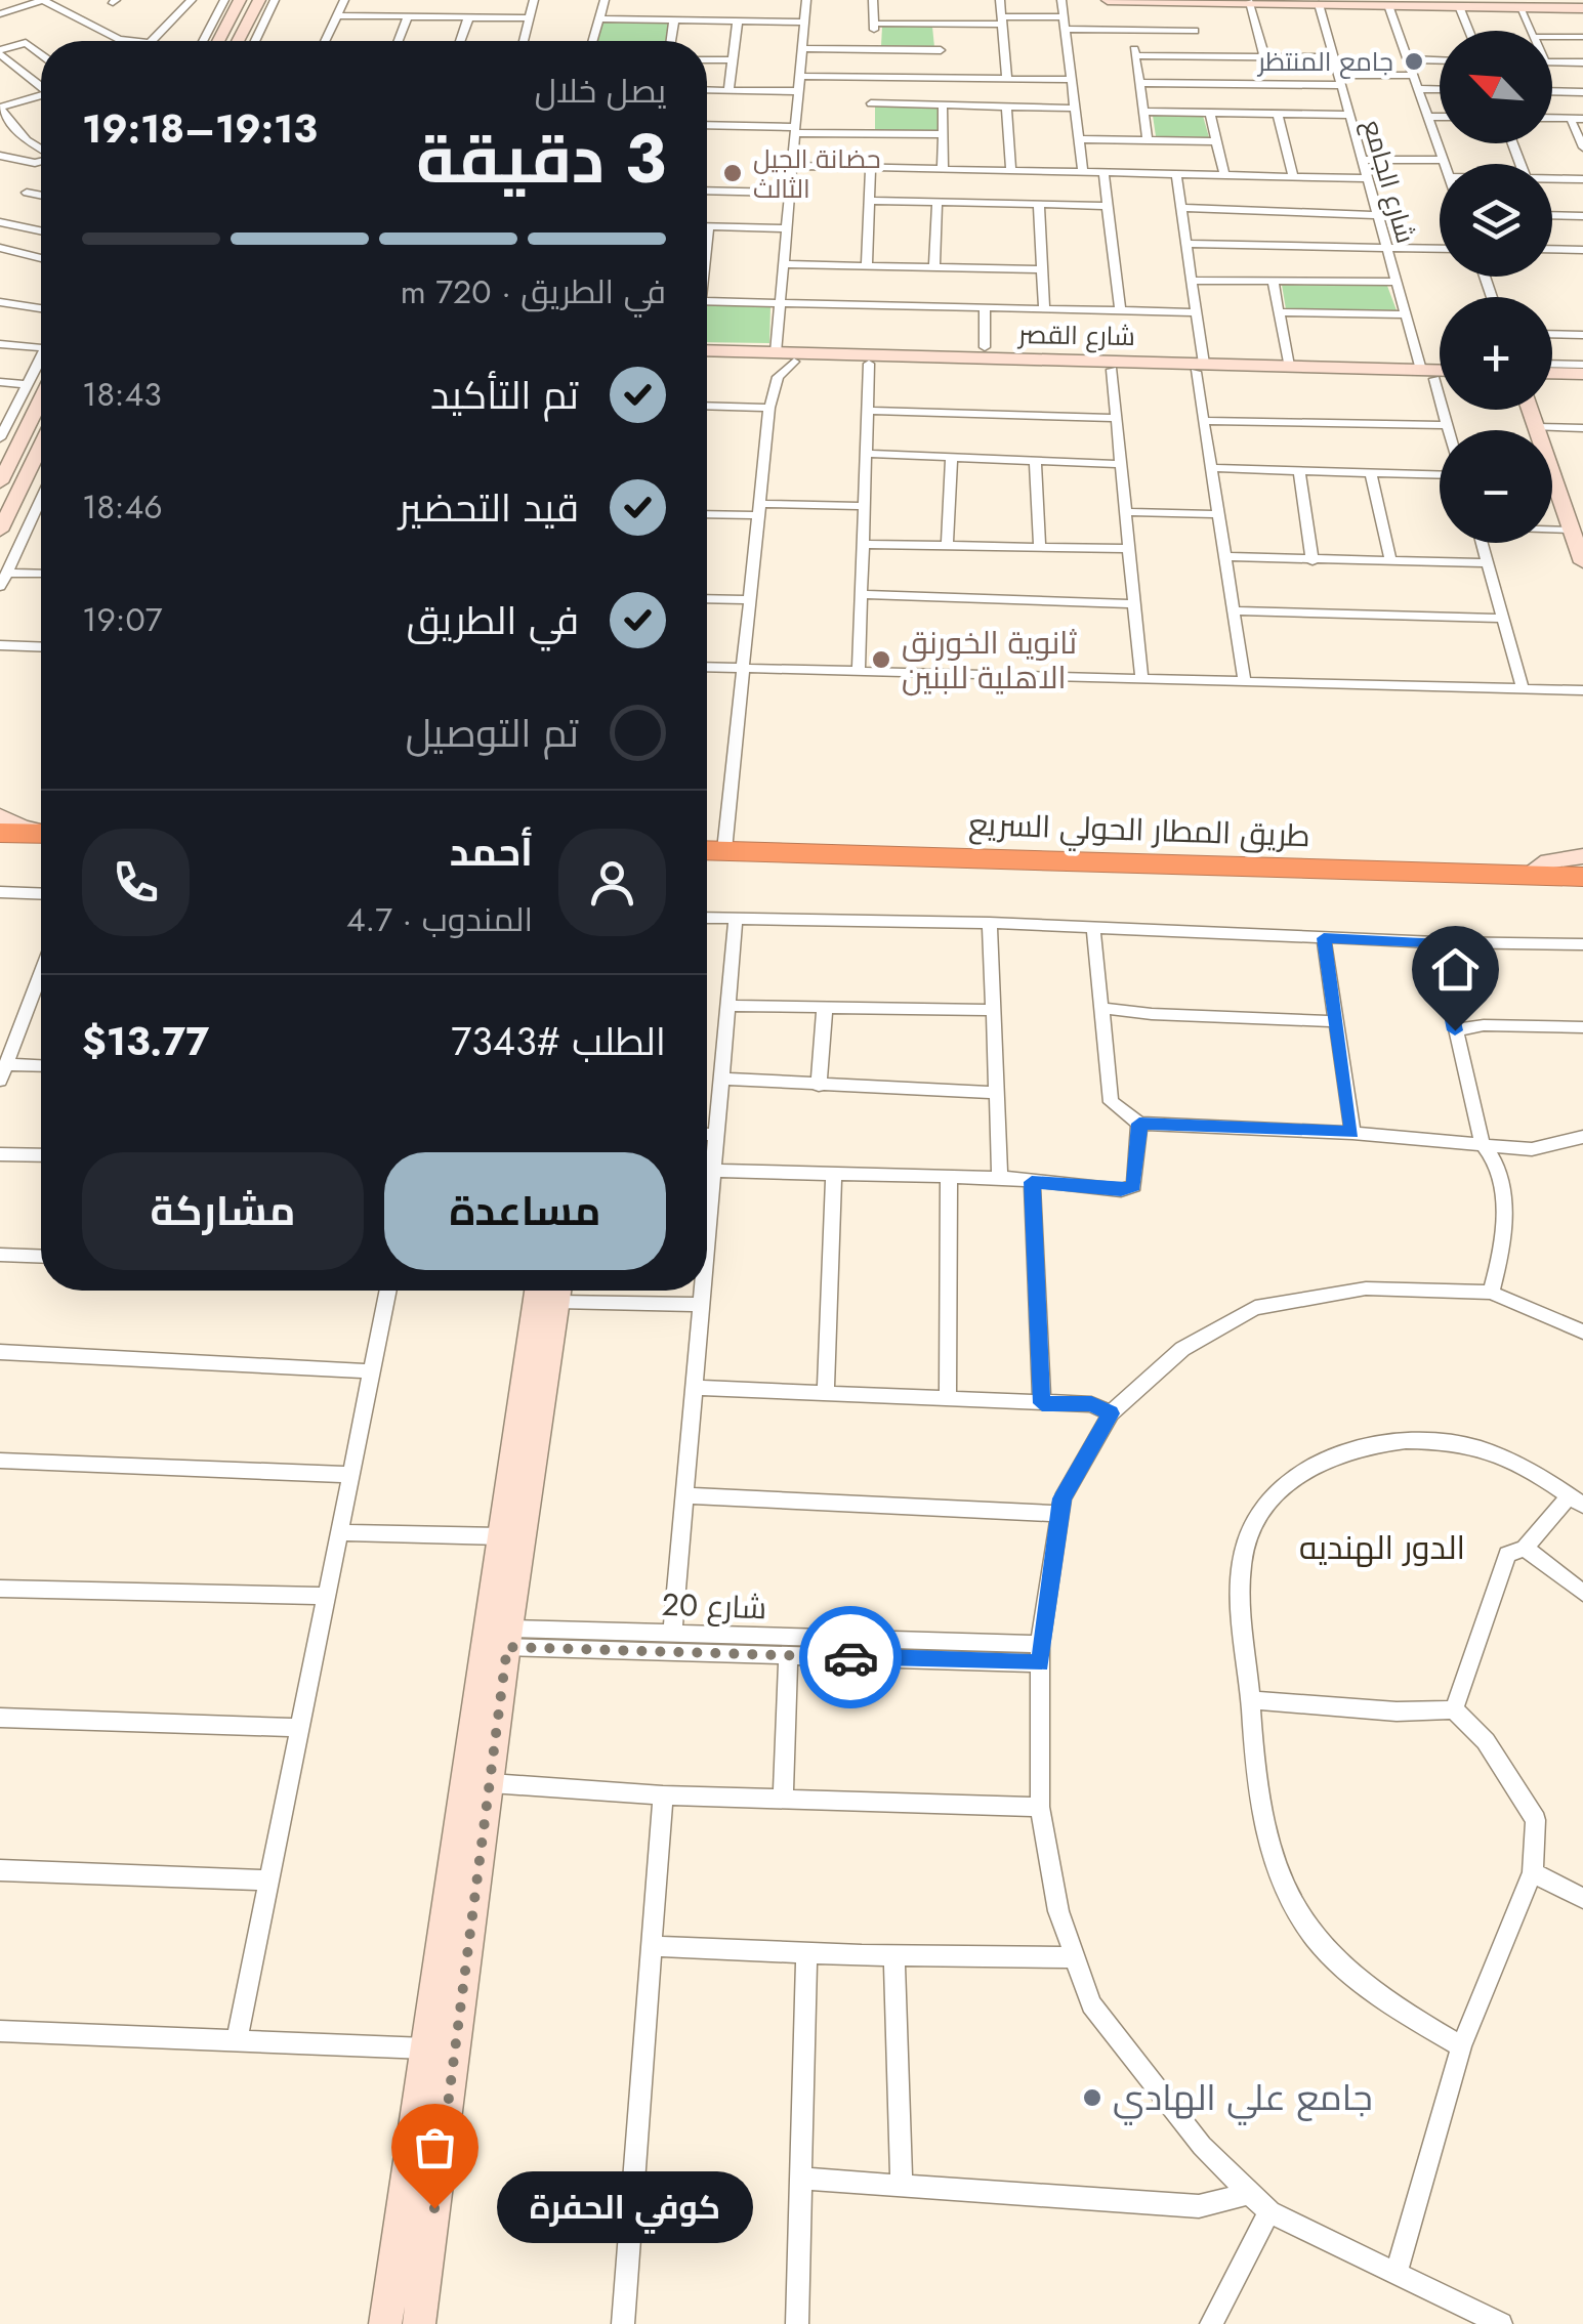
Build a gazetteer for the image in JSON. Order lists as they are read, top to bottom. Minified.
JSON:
{"streets":{"highway":["طريق المطار الحولي السريع"],"street":["شارع الجامع","شارع القصر","شارع 20"]},"crossings":[["شارع الجامع","شارع القصر"]],"districts":["الدور الهنديه"],"places":["جامع المنتظر","حضانة الجيل الثالث","ثانوية الخورنق الاهلية للبنين","جامع علي الهادي","كوفي الحفرة"],"north":"top left","page":{"map_buttons":["+","−"],"heading":["3 دقيقة","يصل خلال","19:13–19:18"],"panel":["أحمد","المندوب · 4.7","الطلب #7343","$13.77"],"bar":"في الطريق · 720 m","list":[["تم التأكيد","18:43"],["قيد التحضير","18:46"],["في الطريق","19:07"],"تم التوصيل"],"buttons":["مساعدة","مشاركة"],"bubble":"كوفي الحفرة"}}
